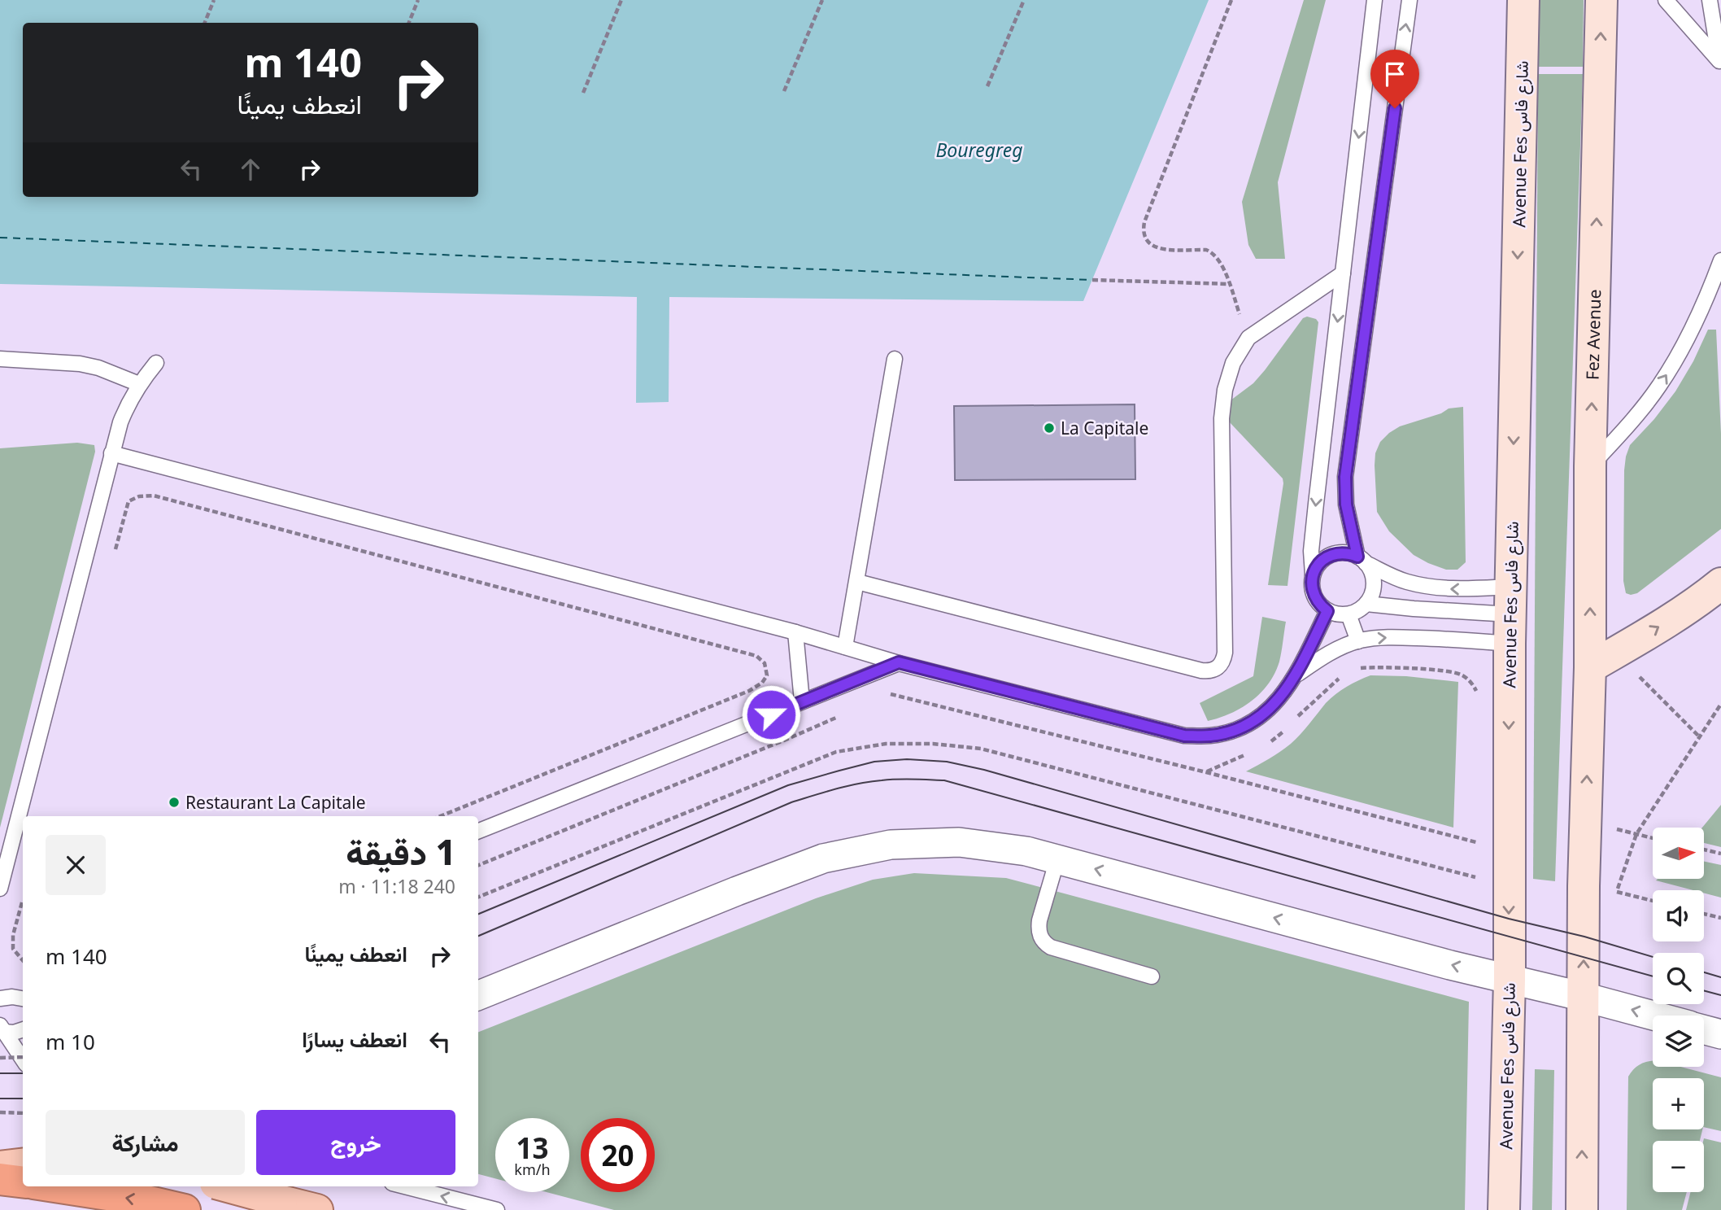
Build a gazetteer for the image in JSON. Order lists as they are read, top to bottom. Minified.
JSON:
{"streets":{"main road":["Avenue Fes شارع فاس","Fez Avenue"]},"one_way":["Fez Avenue"],"water":["Bouregreg"],"places":["La Capitale","Restaurant La Capitale"],"north":"right","page":{"turn":["140 m","انعطف يمينًا"],"heading":["1 دقيقة","240 m · 11:18"],"map_buttons":["+","−"],"list":[{"name":"انعطف يمينًا","value":"140 m"},{"name":"انعطف يسارًا","value":"10 m"}],"buttons":["خروج","مشاركة"],"speed":"13 km/h","limit":"20"}}
